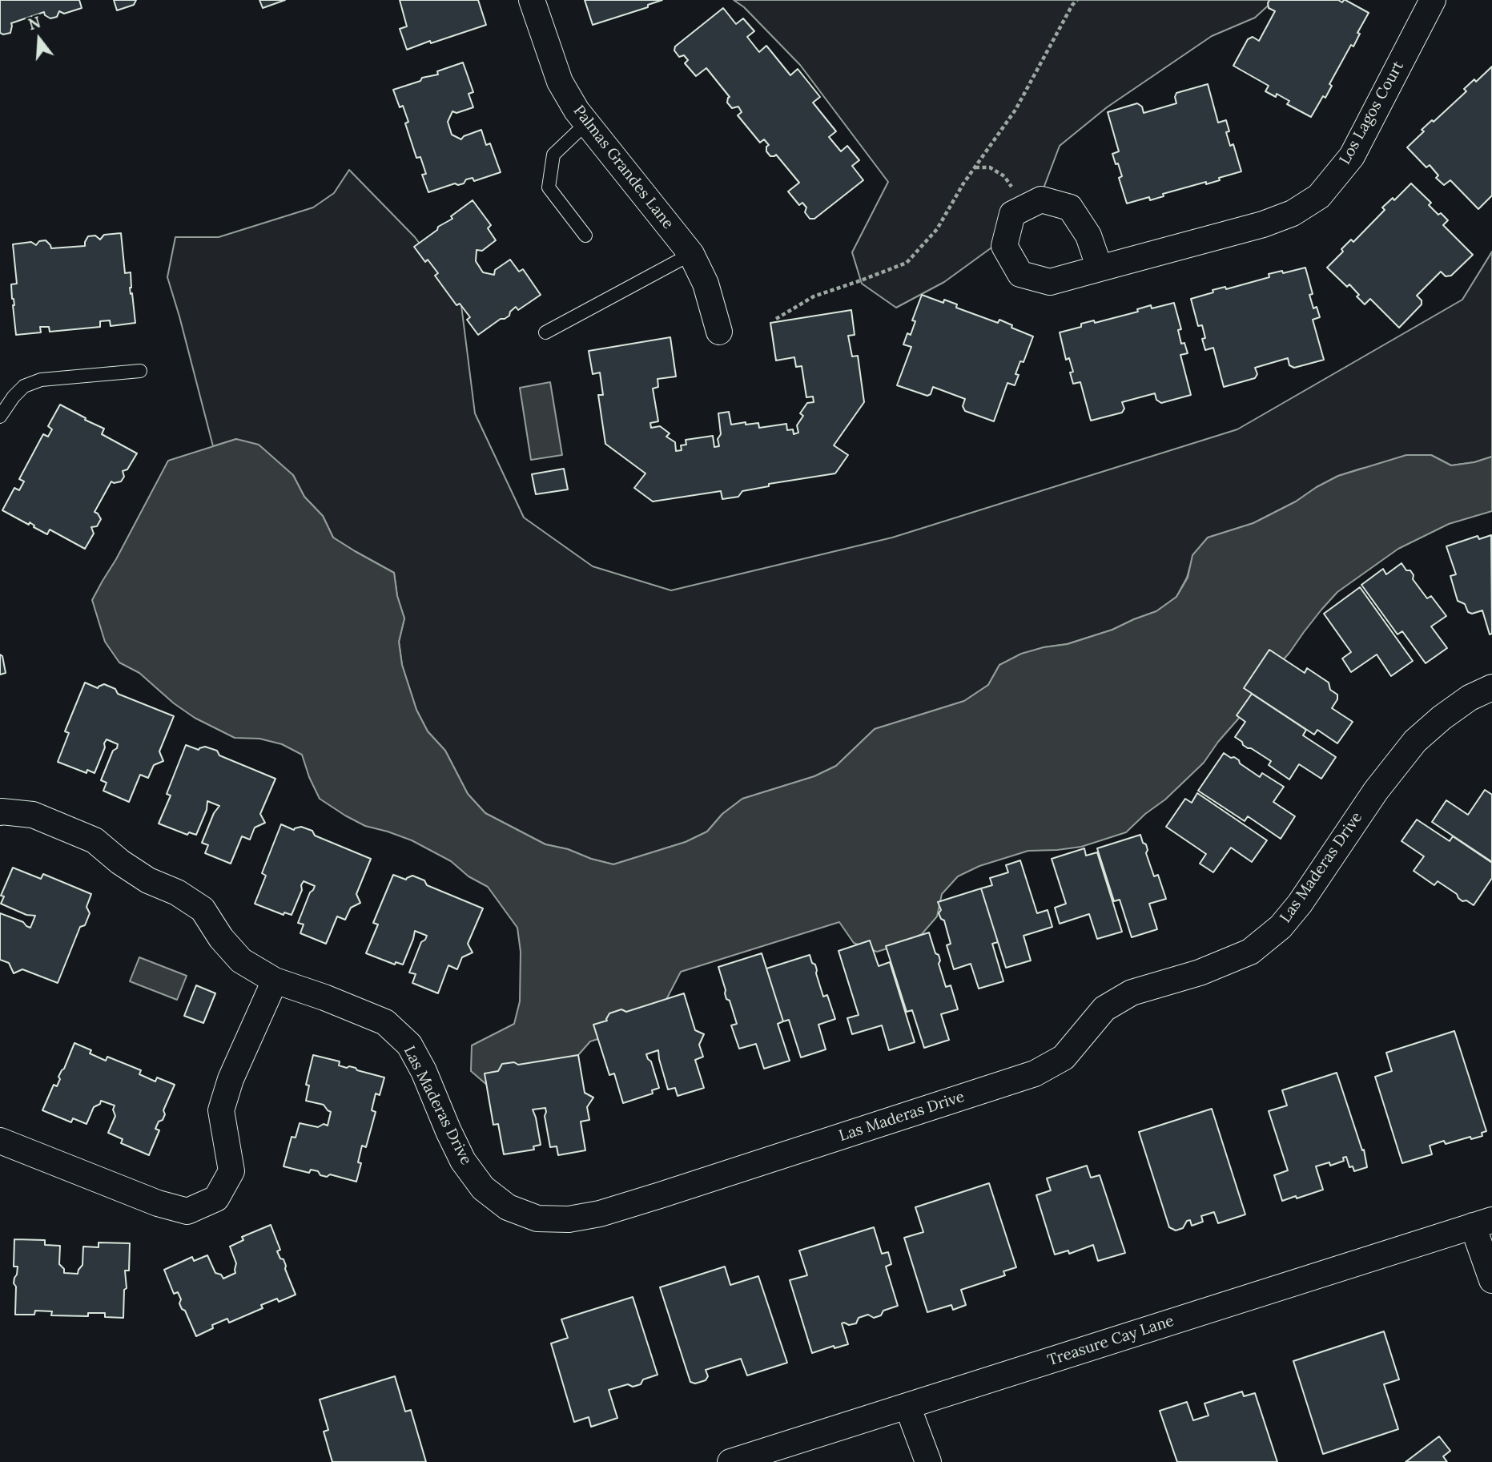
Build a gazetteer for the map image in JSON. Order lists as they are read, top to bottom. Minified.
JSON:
{"streets":{"street":["Los Lagos Court","Palmas Grandes Lane","Las Maderas Drive","Treasure Cay Lane"]},"north":"top"}
